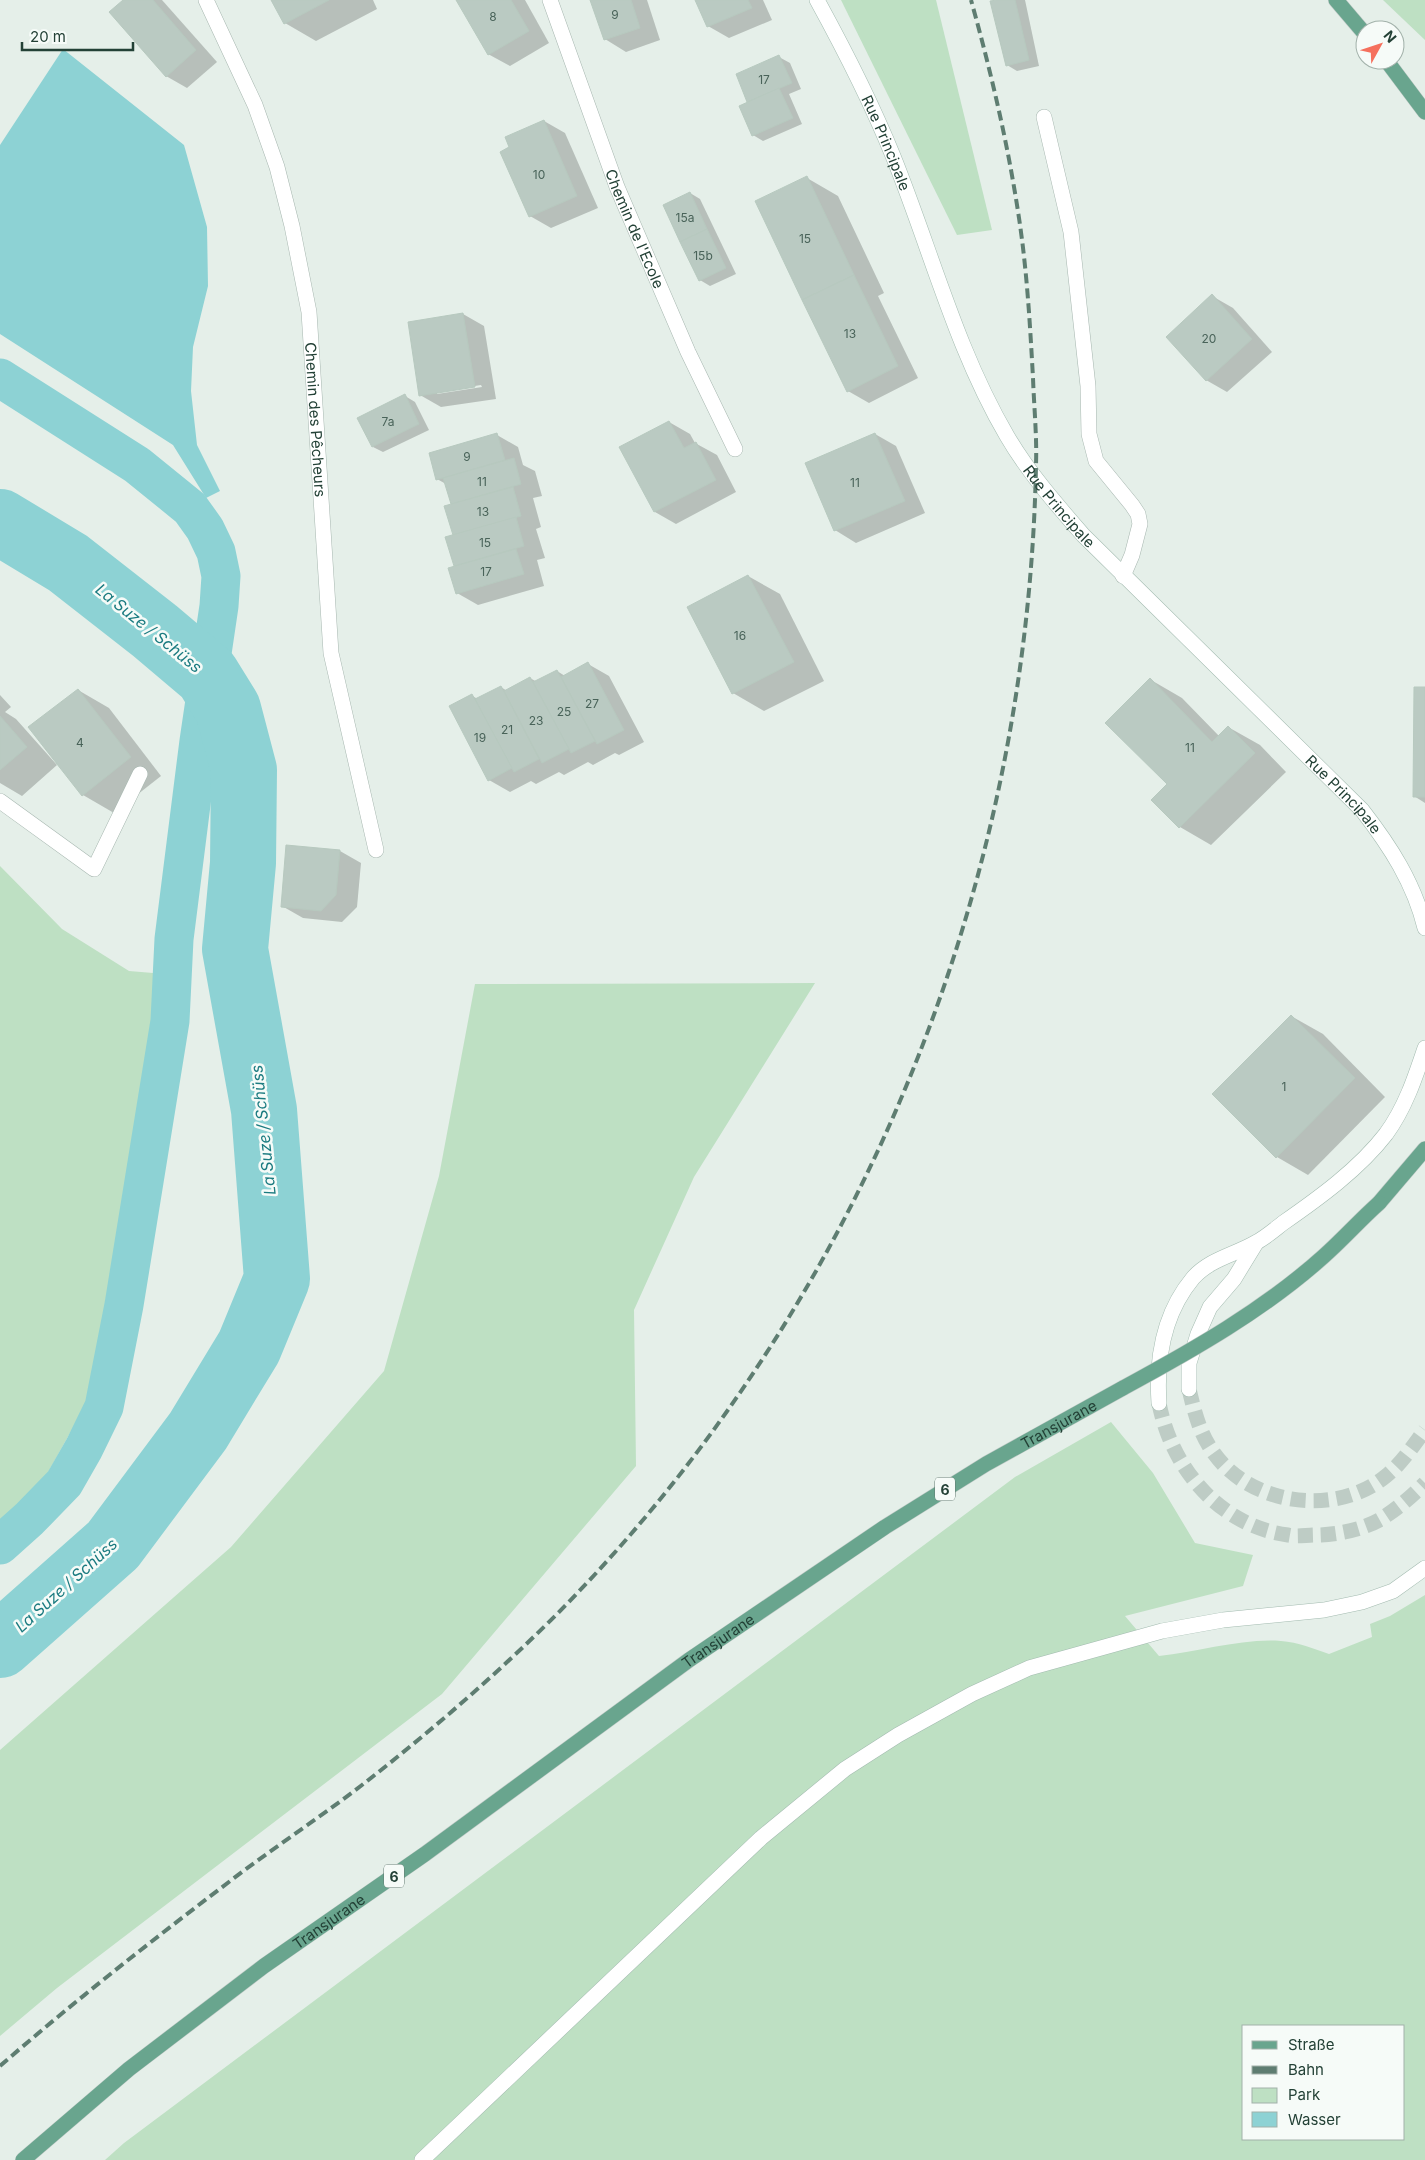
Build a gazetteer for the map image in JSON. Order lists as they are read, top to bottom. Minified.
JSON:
{"streets":{"main road":["Transjurane","6"],"street":["Rue Principale","Chemin de l'Ecole","Chemin des Pêcheurs"]},"water":["La Suze / Schüss"],"house_numbers":["9","8","17","10","15a","15","15b","13","20","7a","9","11","11","13","15","17","16","27","25","23","21","19","4","11","1"],"legend":["Straße","Bahn","Park","Wasser"],"scale_bar":"20 m","north":"top right"}
